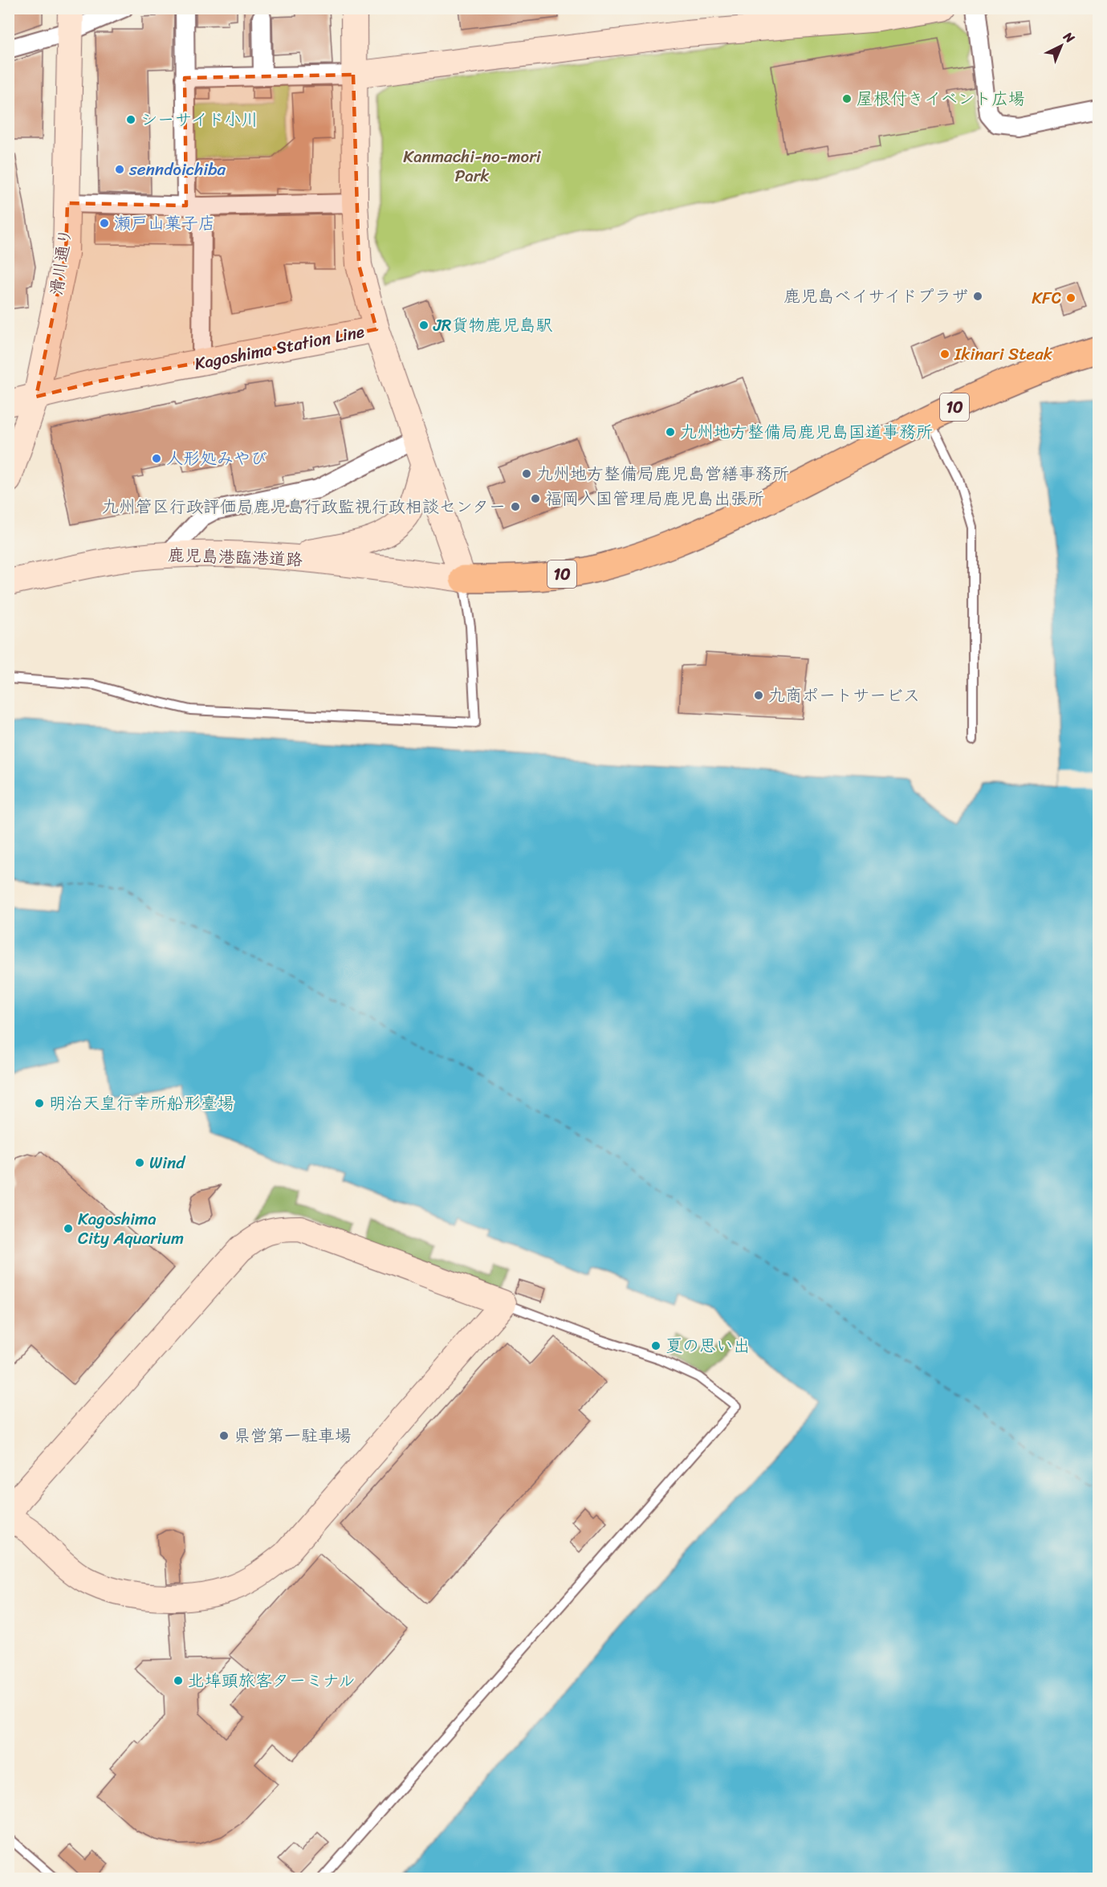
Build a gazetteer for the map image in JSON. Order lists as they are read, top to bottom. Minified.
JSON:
{"streets":{"highway":["10"],"street":["滑川通り","Kagoshima Station Line","鹿児島港臨港道路"]},"crossings":[["滑川通り","Kagoshima Station Line"],["10","鹿児島港臨港道路"]],"parks":["Kanmachi-no-mori Park"],"places":["屋根付きイベント広場","シーサイド小川","senndoichiba","瀬戸山菓子店","鹿児島ベイサイドプラザ","KFC","JR貨物鹿児島駅","Ikinari Steak","九州地方整備局鹿児島国道事務所","人形処みやび","九州地方整備局鹿児島営繕事務所","福岡入国管理局鹿児島出張所","九州管区行政評価局鹿児島行政監視行政相談センター","九商ポートサービス","明治天皇行幸所船形臺場","Wind","Kagoshima City Aquarium","夏の思い出","県営第一駐車場","北埠頭旅客ターミナル"],"north":"top right"}
